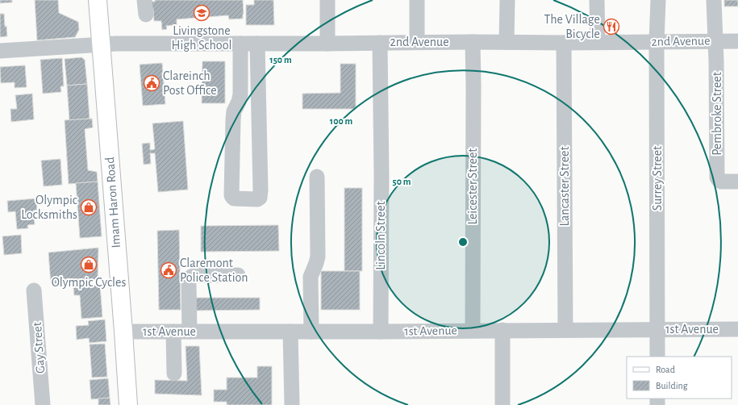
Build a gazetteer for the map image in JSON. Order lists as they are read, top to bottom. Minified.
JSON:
{"streets":{"main road":["Imam Haron Road"],"street":["2nd Avenue","Pembroke Street","Surrey Street","Leicester Street","Lancaster Street","Lincoln Street","1st Avenue","Gay Street"]},"crossings":[["2nd Avenue","Pembroke Street"],["2nd Avenue","Surrey Street"],["2nd Avenue","Leicester Street"],["2nd Avenue","Lancaster Street"],["2nd Avenue","Imam Haron Road"],["2nd Avenue","Lincoln Street"],["Surrey Street","1st Avenue"],["Leicester Street","1st Avenue"],["Lancaster Street","1st Avenue"],["Imam Haron Road","1st Avenue"],["Lincoln Street","1st Avenue"]],"places":{"school or university":["Livingstone High School"],"restaurant":["The Village Bicycle"],"public building":["Clareinch Post Office","Claremont Police Station"],"shop":["Olympic Locksmiths","Olympic Cycles"]},"legend":["Road","Building"],"rings":["150 m","100 m","50 m"]}
